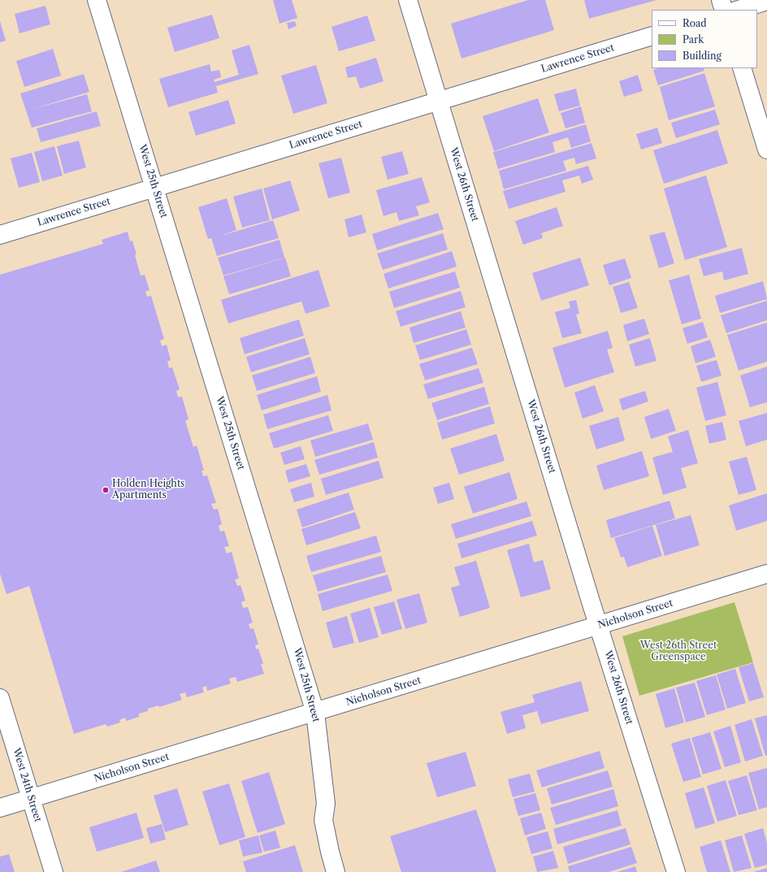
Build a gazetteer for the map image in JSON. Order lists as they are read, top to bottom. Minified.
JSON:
{"streets":{"street":["Lawrence Street","West 25th Street","West 26th Street","Nicholson Street","West 24th Street"]},"crossings":[["Lawrence Street","West 25th Street"],["Lawrence Street","West 26th Street"],["West 25th Street","Nicholson Street"],["West 26th Street","Nicholson Street"],["Nicholson Street","West 24th Street"]],"parks":["West 26th Street Greenspace"],"places":["Holden Heights Apartments"],"legend":["Road","Park","Building"]}
